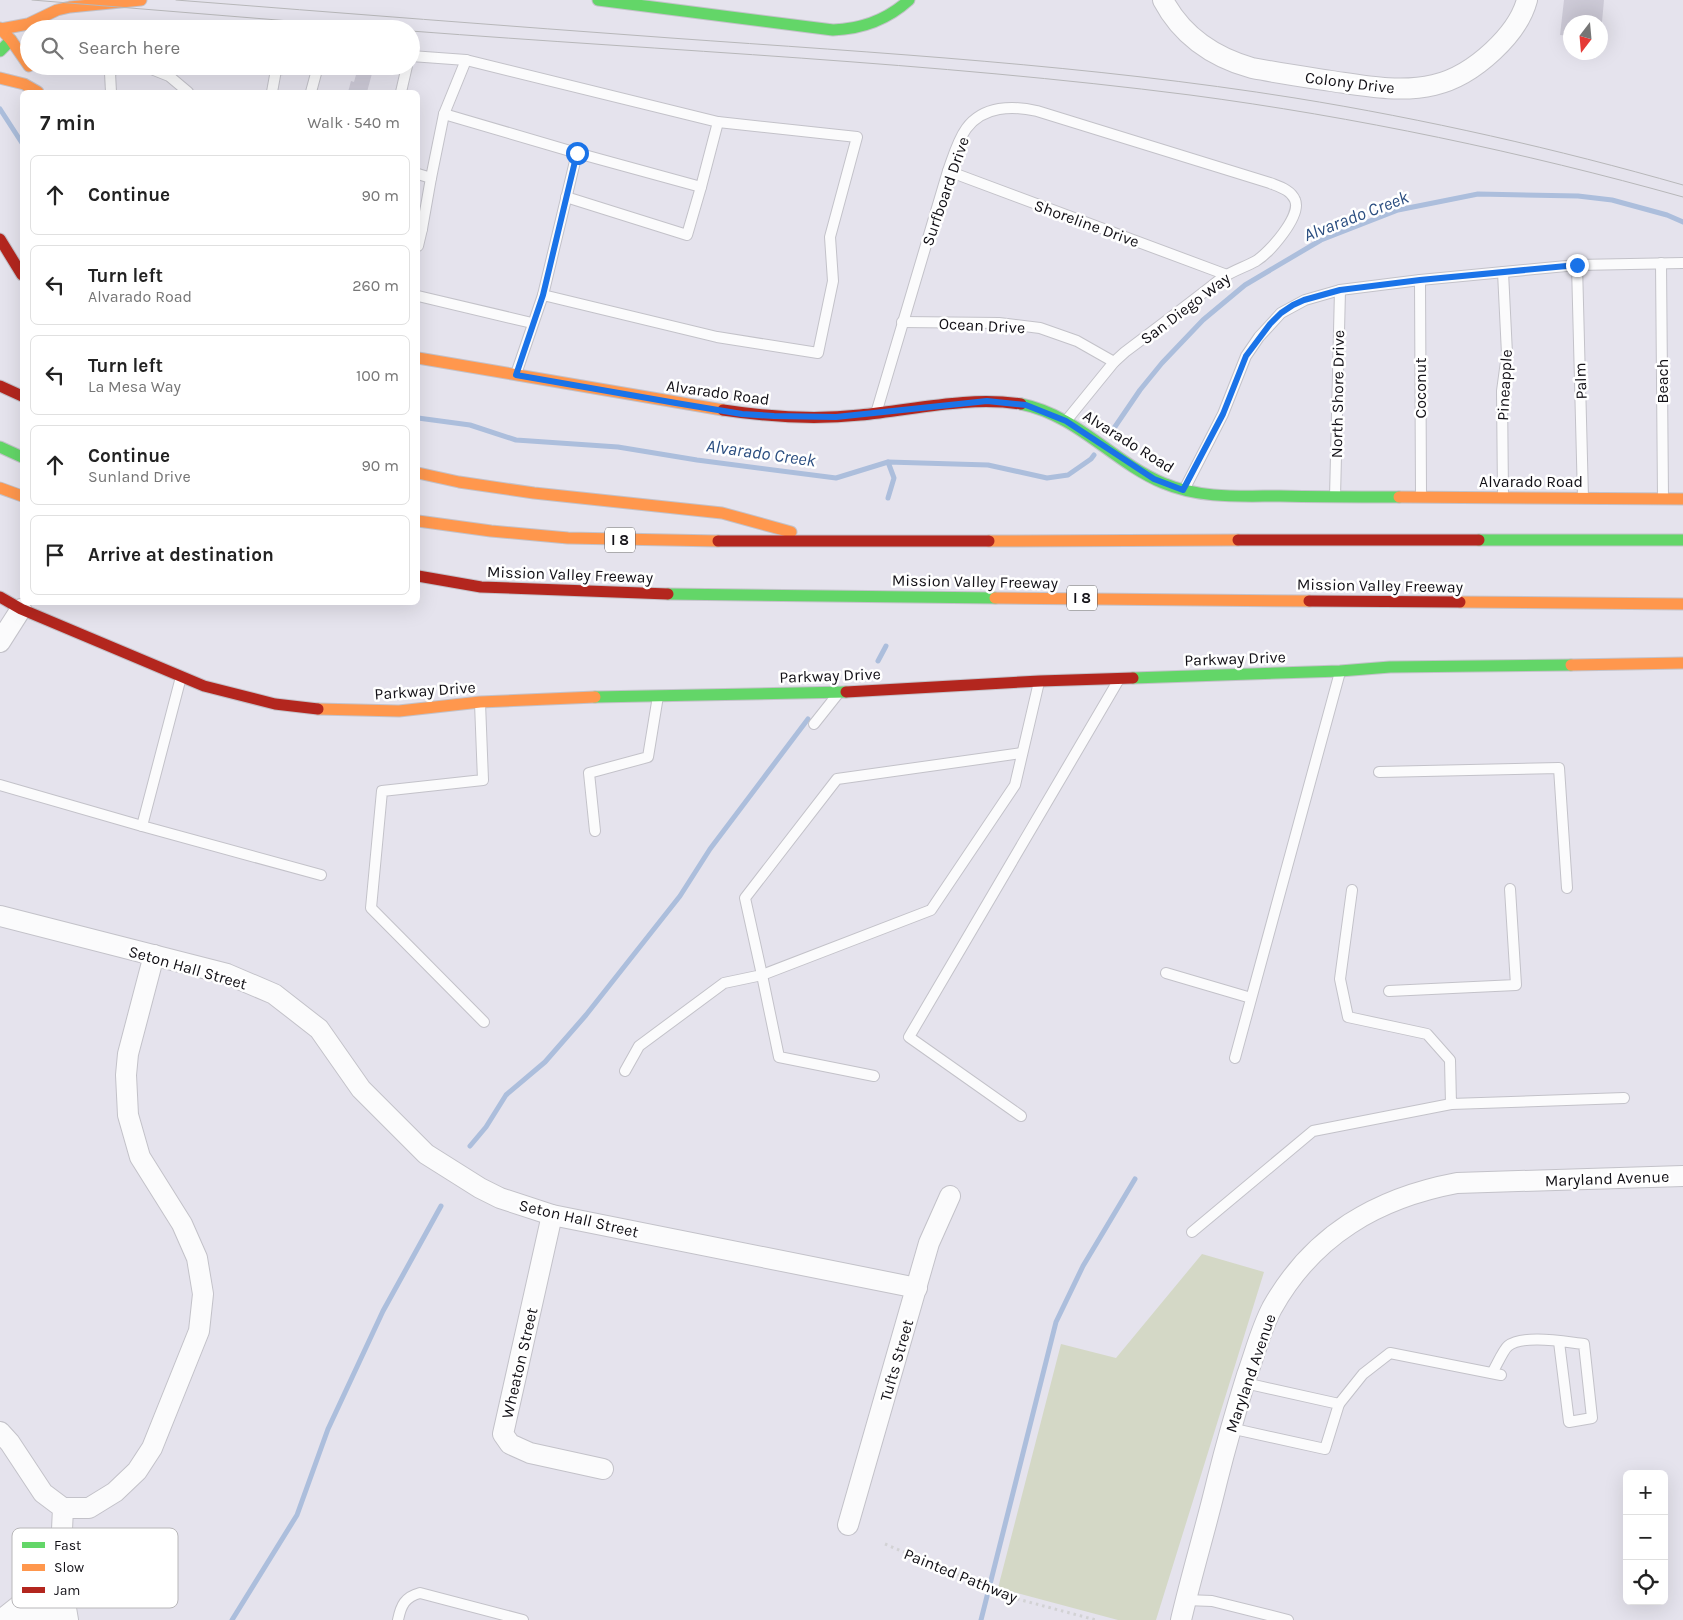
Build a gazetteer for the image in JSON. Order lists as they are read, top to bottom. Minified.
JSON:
{"streets":{"main road":["Alvarado Road","I 8","Mission Valley Freeway","Parkway Drive"],"street":["Colony Drive","Seton Hall Street","Maryland Avenue","Tufts Street","Wheaton Street"],"lane":["Surfboard Drive","Shoreline Drive","San Diego Way","Ocean Drive","Palm","Beach","Pineapple","Coconut","North Shore Drive"],"path":["Painted Pathway"]},"crossings":[["Surfboard Drive","Shoreline Drive"],["Surfboard Drive","San Diego Way"],["Surfboard Drive","Ocean Drive"],["Surfboard Drive","Alvarado Road"],["Shoreline Drive","San Diego Way"],["San Diego Way","Ocean Drive"],["San Diego Way","Alvarado Road"],["Palm","Alvarado Road"],["Beach","Alvarado Road"],["Pineapple","Alvarado Road"],["Coconut","Alvarado Road"],["Alvarado Road","North Shore Drive"],["Seton Hall Street","Tufts Street"],["Seton Hall Street","Wheaton Street"]],"water":["Alvarado Creek"],"legend":["Fast","Slow","Jam"],"north":"bottom","page":{"search":"Search here","heading":["7 min","Walk · 540 m"],"list":[["Continue","90 m"],["Turn left","Alvarado Road","260 m"],["Turn left","La Mesa Way","100 m"],["Continue","Sunland Drive","90 m"],"Arrive at destination"],"map_buttons":["+","−"]}}
